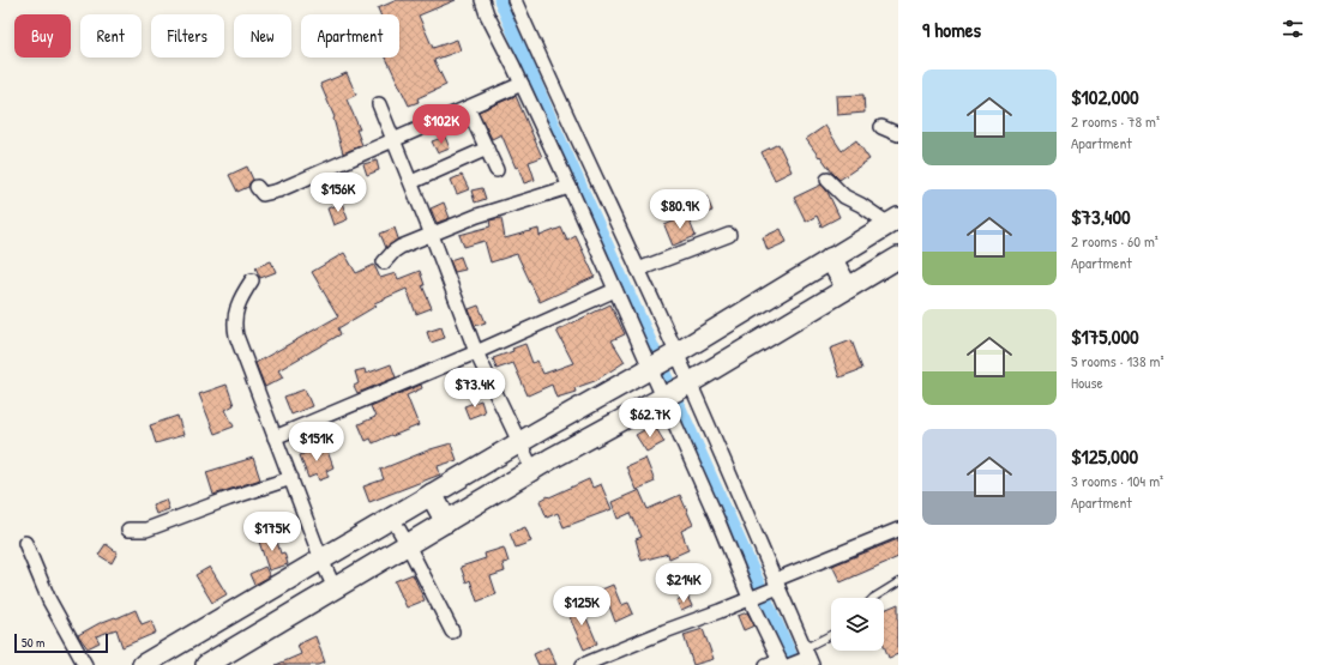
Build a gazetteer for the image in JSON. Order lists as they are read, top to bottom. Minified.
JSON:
{"scale_bar":"50 m","page":{"heading":"9 homes","chip":["Buy","Rent","Filters","New","Apartment"],"list":[{"name":"$102,000","note":"2 rooms · 78 m² · Apartment"},{"name":"$73,400","note":"2 rooms · 60 m² · Apartment"},{"name":"$175,000","note":"5 rooms · 138 m² · House"},{"name":"$125,000","note":"3 rooms · 104 m² · Apartment"}],"price":["$102K","$156K","$80.9K","$73.4K","$62.7K","$151K","$175K","$214K","$125K"],"scale":"50 m"}}
